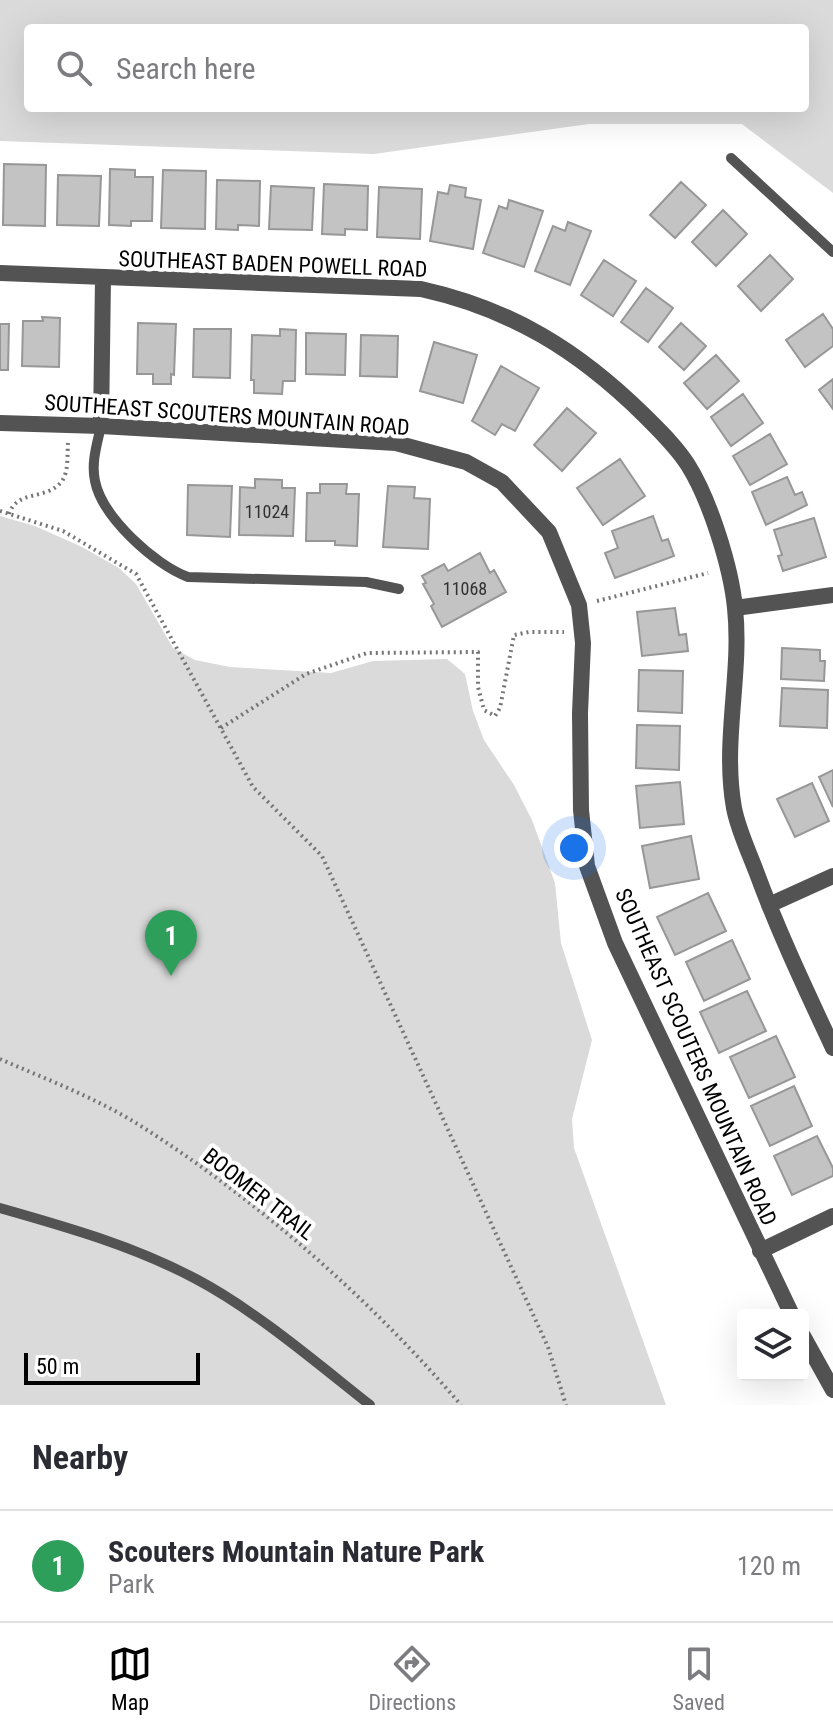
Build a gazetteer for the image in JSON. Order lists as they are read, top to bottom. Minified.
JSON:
{"streets":{"street":["SOUTHEAST BADEN POWELL ROAD","SOUTHEAST SCOUTERS MOUNTAIN ROAD"],"path":["BOOMER TRAIL"]},"house_numbers":["11024","11068"],"scale_bar":"50 m","page":{"search":"Search here","pins":"1","scale":"50 m","heading":"Nearby","list":[{"mark":"1","name":"Scouters Mountain Nature Park","note":"Park","value":"120 m"}],"nav":["Map","Directions","Saved"]}}
